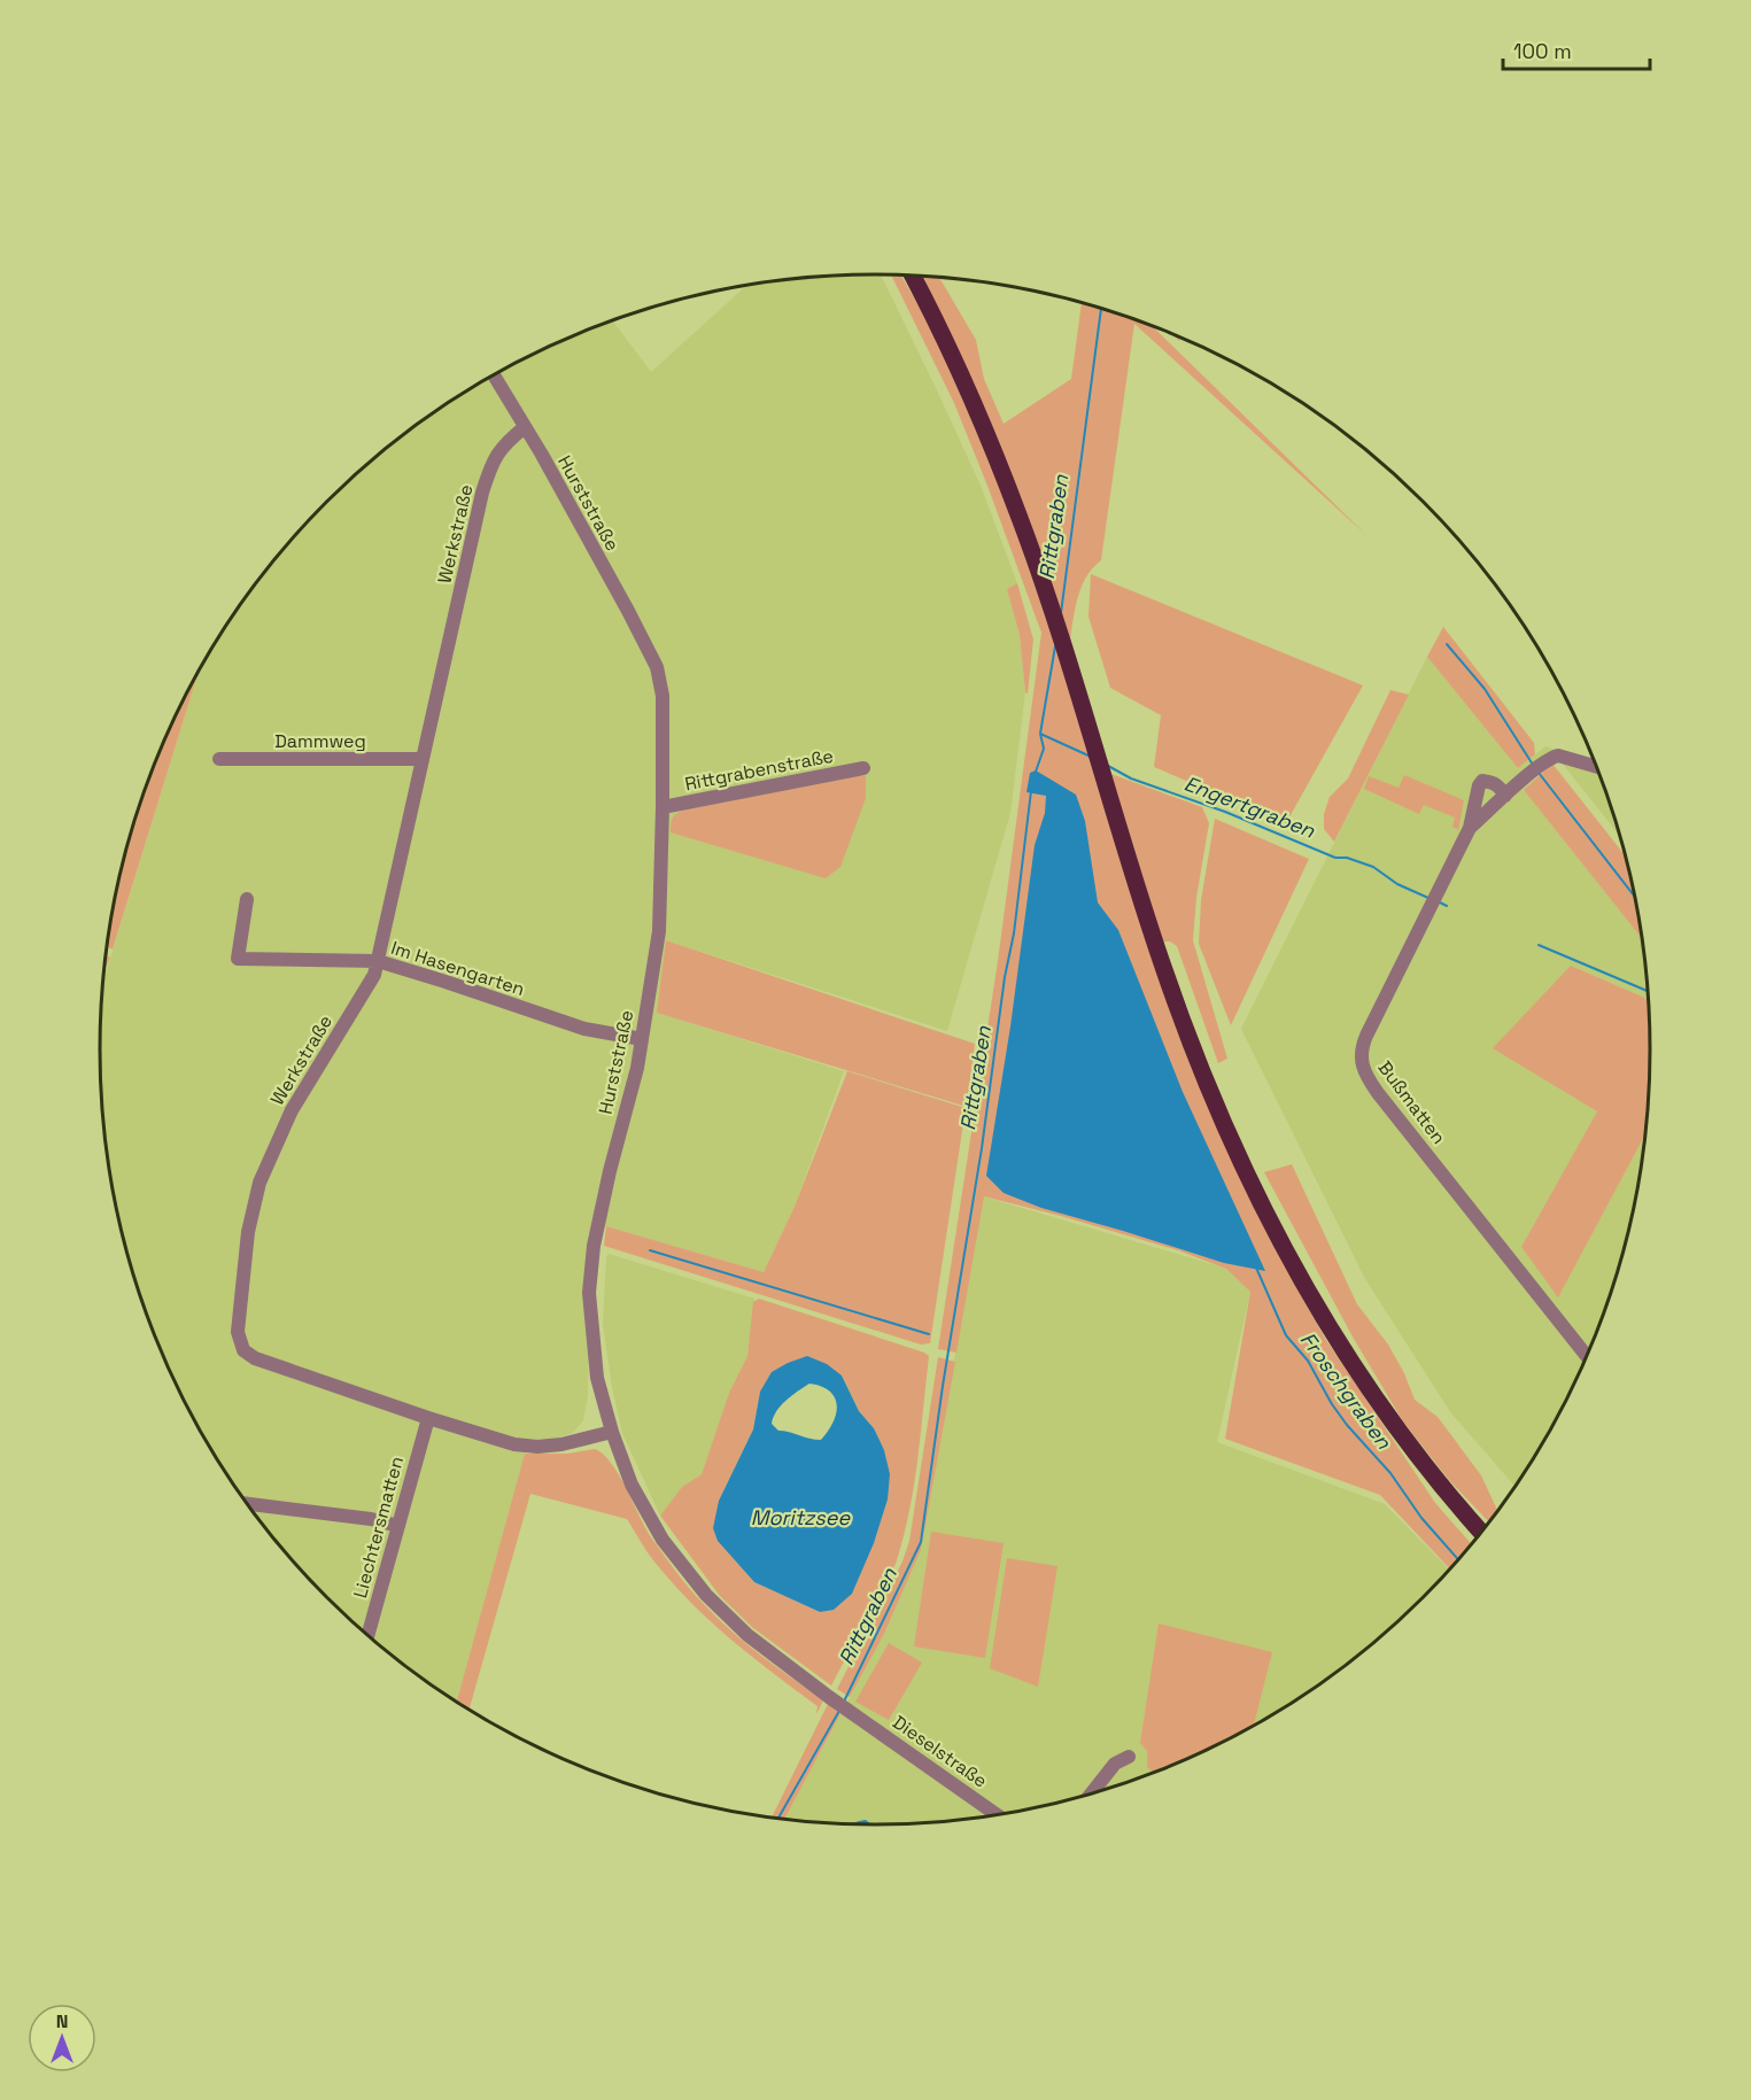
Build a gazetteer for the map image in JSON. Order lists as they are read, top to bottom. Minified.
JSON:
{"streets":{"street":["Hurststraße","Werkstraße","Dammweg","Rittgrabenstraße","Im Hasengarten","Bußmatten","Liechtersmatten","Dieselstraße"]},"crossings":[["Hurststraße","Werkstraße"],["Hurststraße","Rittgrabenstraße"],["Hurststraße","Im Hasengarten"],["Hurststraße","Dieselstraße"],["Werkstraße","Dammweg"],["Werkstraße","Im Hasengarten"],["Werkstraße","Liechtersmatten"]],"water":["Rittgraben","Engertgraben","Froschgraben","Moritzsee"],"scale_bar":"100 m","north":"top"}
